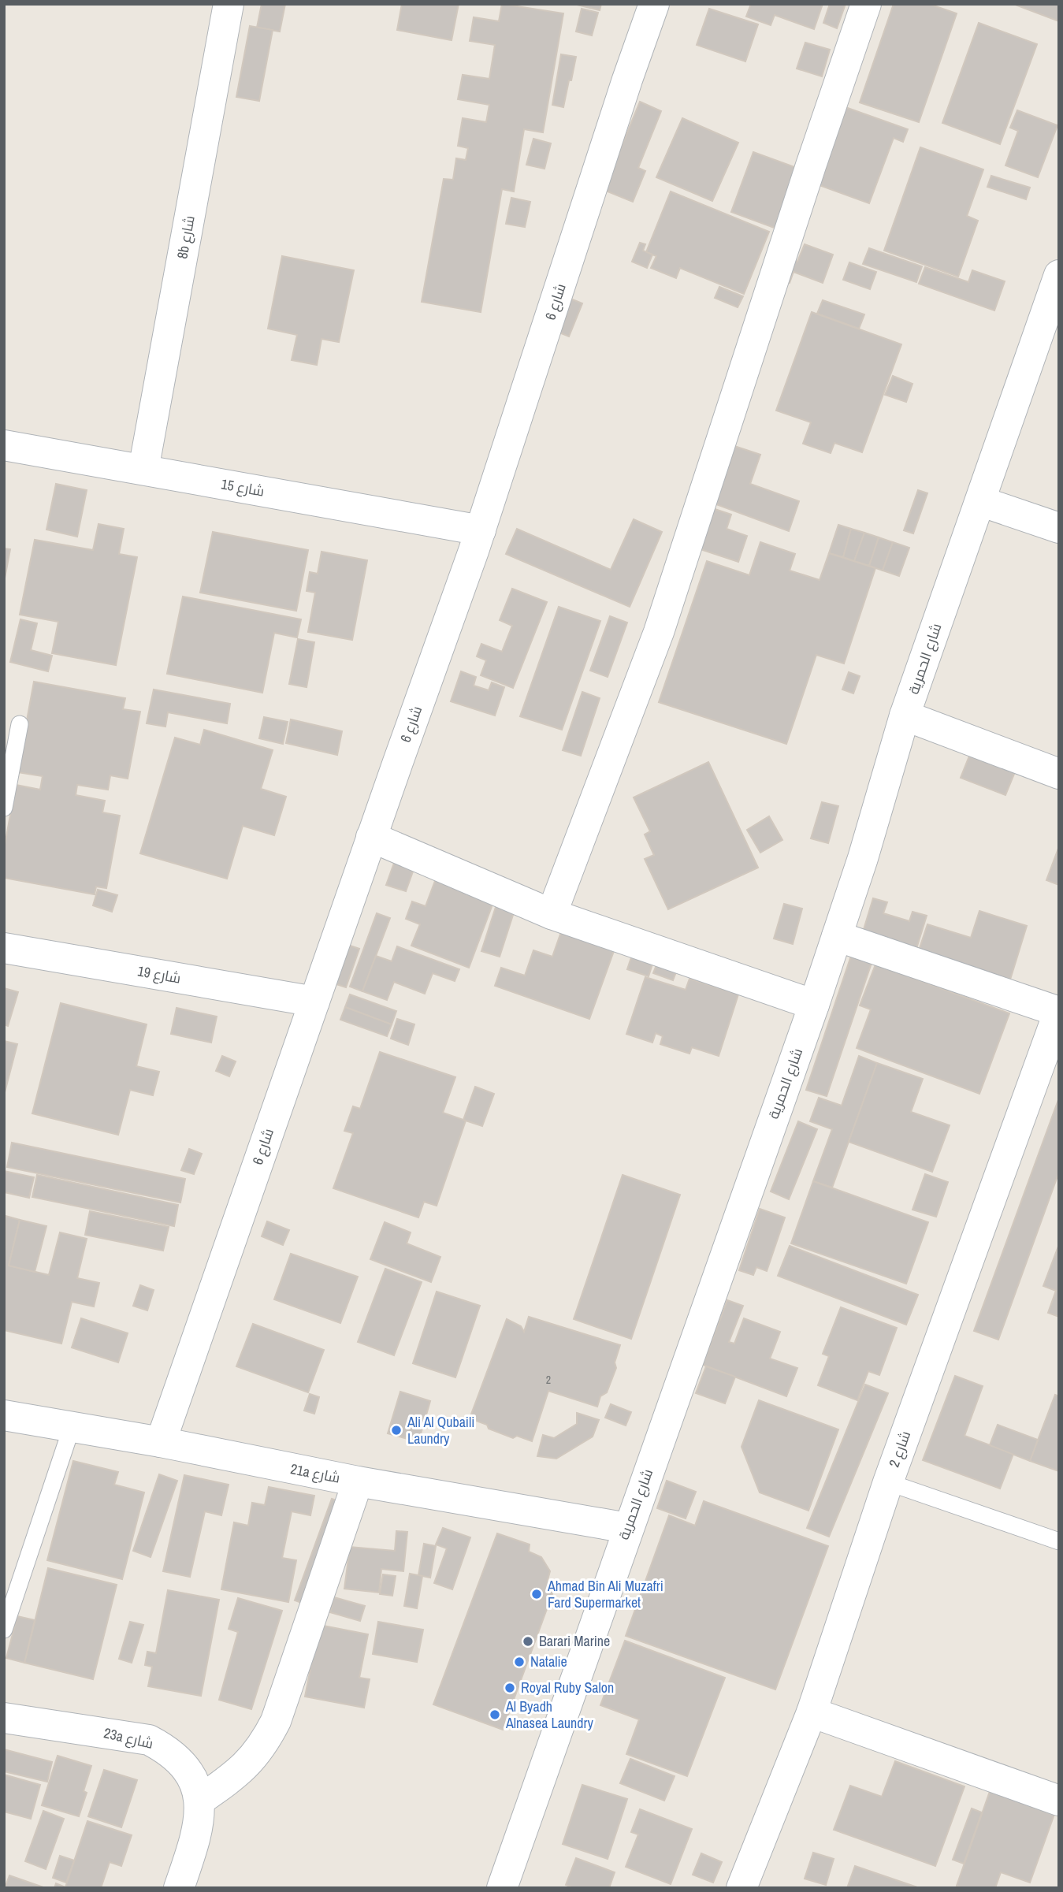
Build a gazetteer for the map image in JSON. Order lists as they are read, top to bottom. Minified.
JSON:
{"streets":{"street":["8b شارع","شارع 6","شارع 15","شارع الحمرية","شارع 19","شارع 2","21a شارع","23a شارع"]},"crossings":[["8b شارع","شارع 15"],["شارع 6","شارع 15"],["شارع 6","شارع 19"],["شارع 6","21a شارع"],["شارع الحمرية","21a شارع"]],"places":["Ali Al Qubaili Laundry","Ahmad Bin Ali Muzafri Fard Supermarket","Barari Marine","Natalie","Royal Ruby Salon","Al Byadh Alnasea Laundry"],"house_numbers":["2"]}
